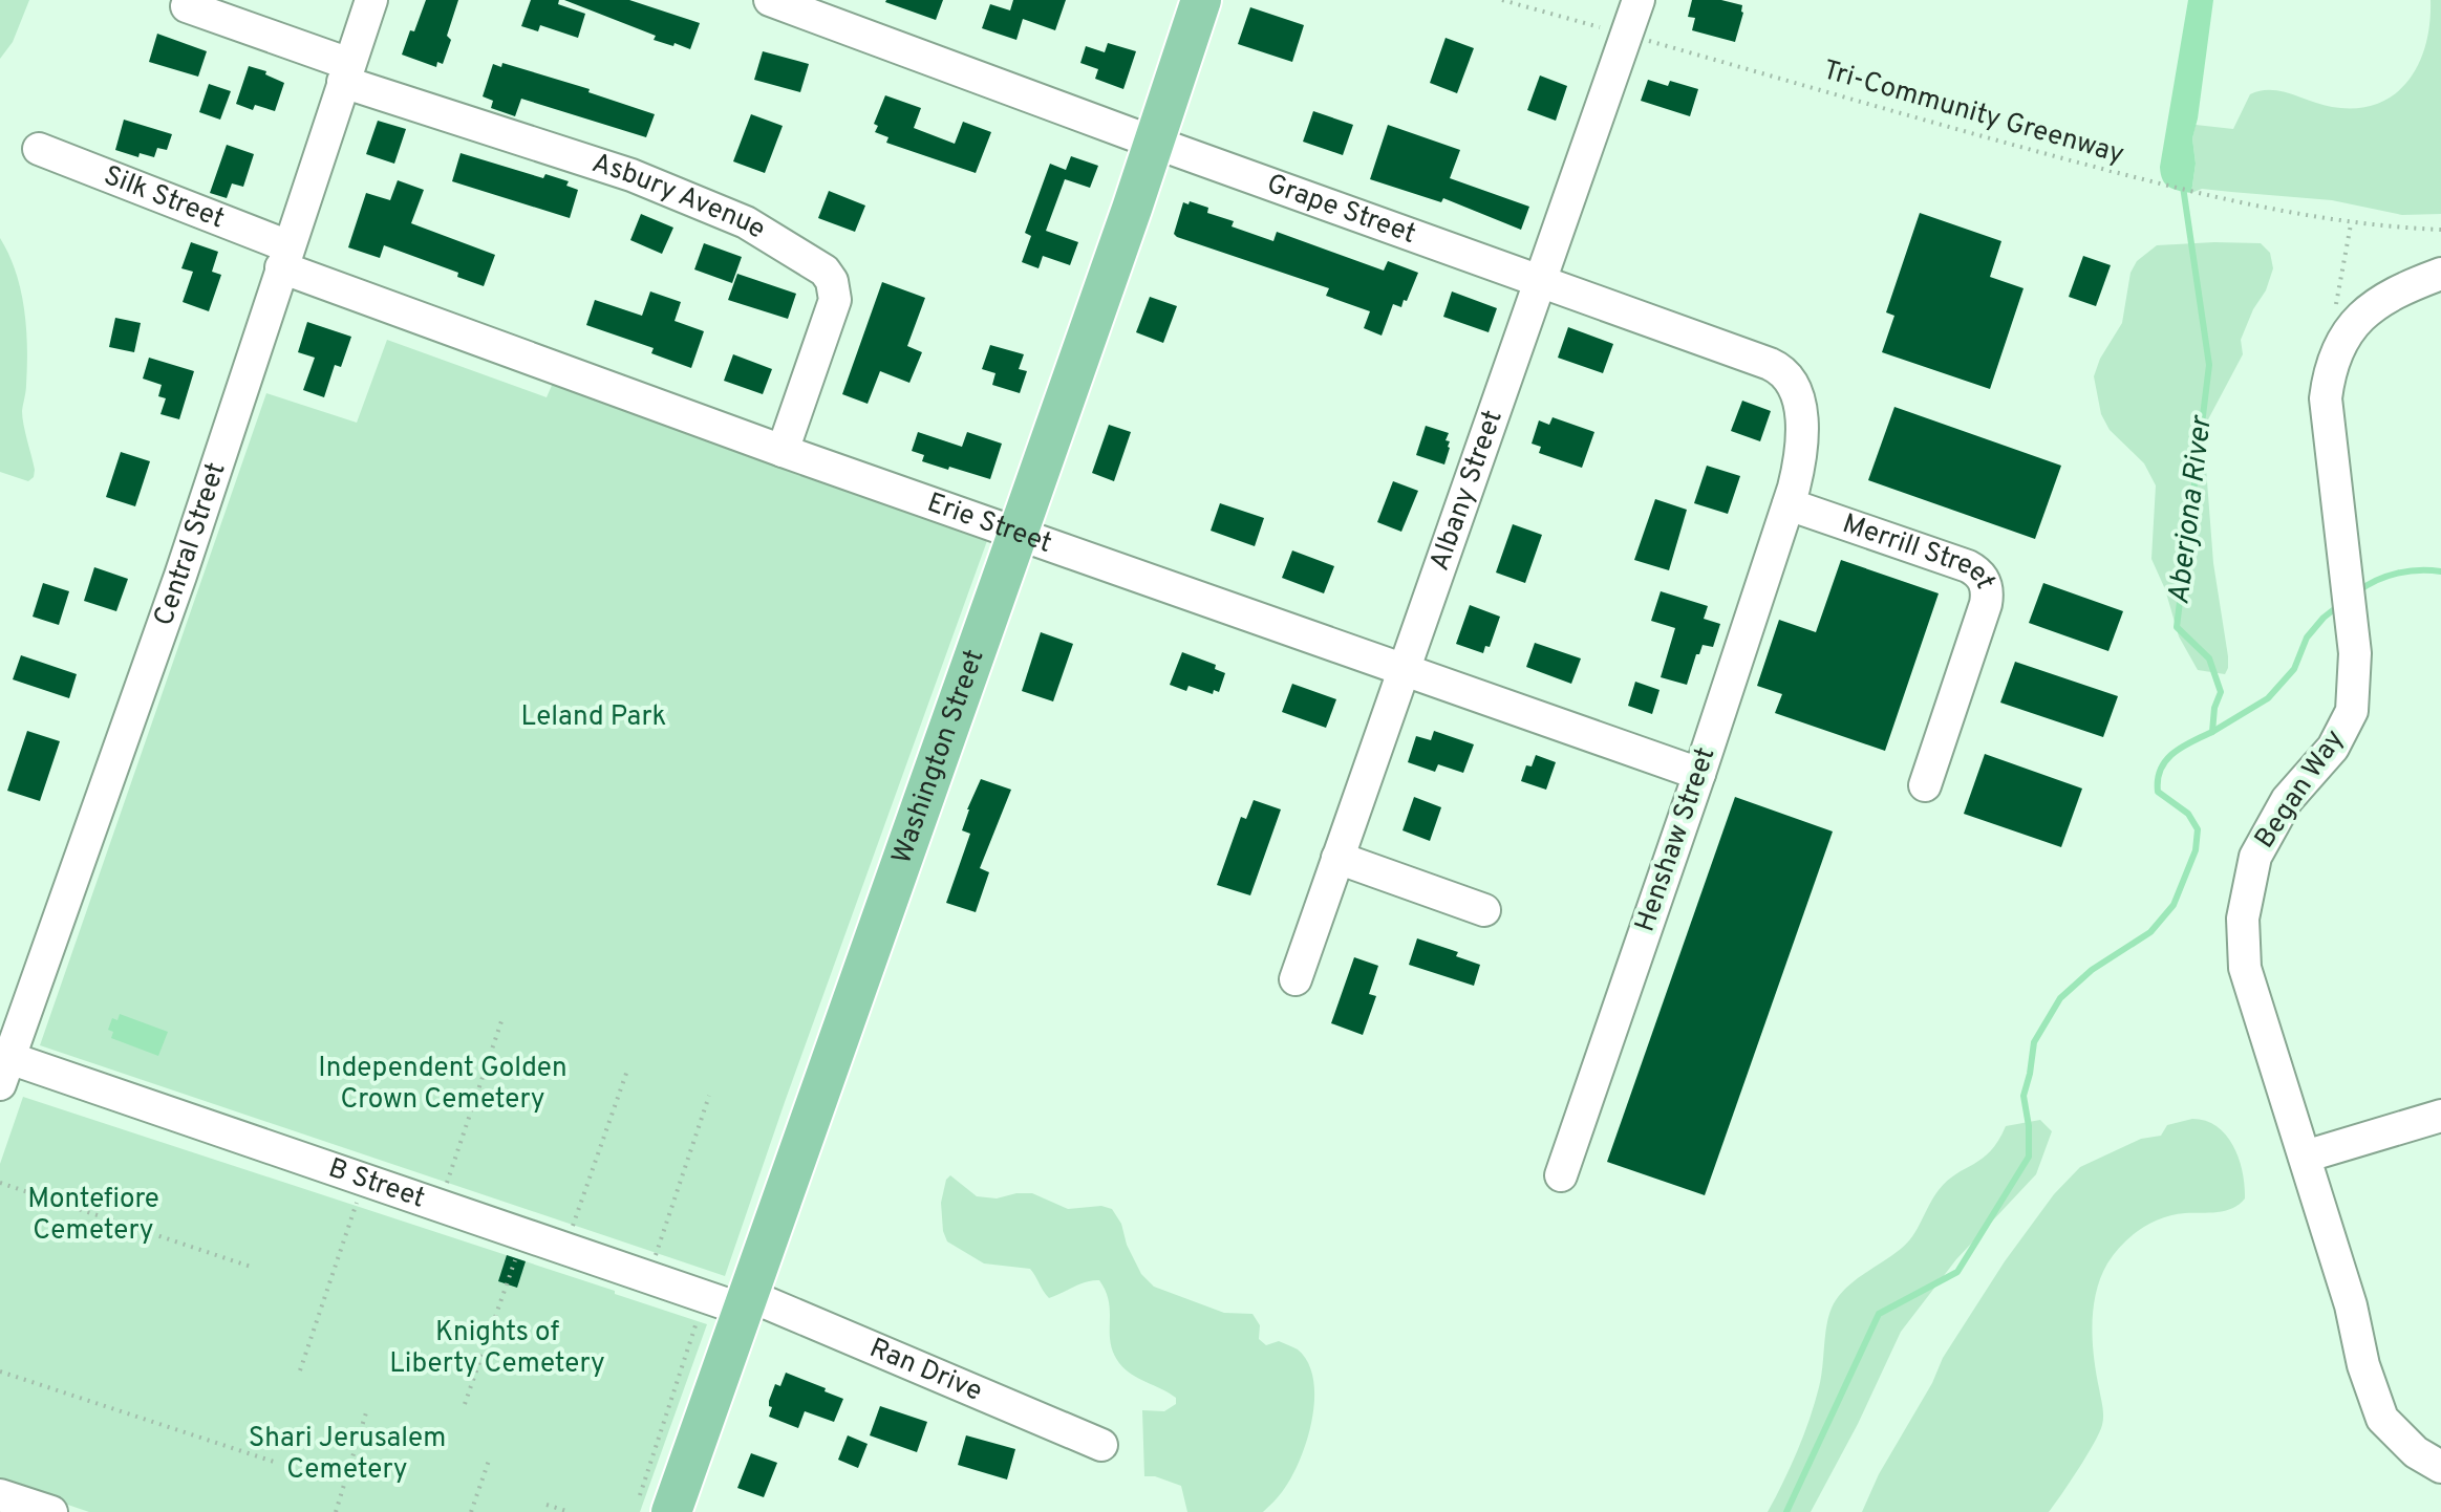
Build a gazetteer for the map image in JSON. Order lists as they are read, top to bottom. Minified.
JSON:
{"streets":{"main road":["Washington Street"],"street":["Silk Street","Asbury Avenue","Grape Street","Albany Street","Erie Street","Central Street","Merrill Street","Began Way","Henshaw Street","B Street","Ran Drive"],"path":["Tri-Community Greenway"]},"crossings":[["Tri-Community Greenway","Albany Street"],["Silk Street","Erie Street"],["Silk Street","Central Street"],["Asbury Avenue","Erie Street"],["Asbury Avenue","Central Street"],["Grape Street","Albany Street"],["Grape Street","Merrill Street"],["Grape Street","Washington Street"],["Grape Street","Henshaw Street"],["Albany Street","Erie Street"],["Erie Street","Central Street"],["Erie Street","Washington Street"],["Erie Street","Henshaw Street"],["Central Street","B Street"],["Merrill Street","Henshaw Street"],["Washington Street","B Street"],["Washington Street","Ran Drive"],["B Street","Ran Drive"]],"water":["Aberjona River"],"parks":["Leland Park","Independent Golden Crown Cemetery","Montefiore Cemetery","Knights of Liberty Cemetery","Shari Jerusalem Cemetery"]}
